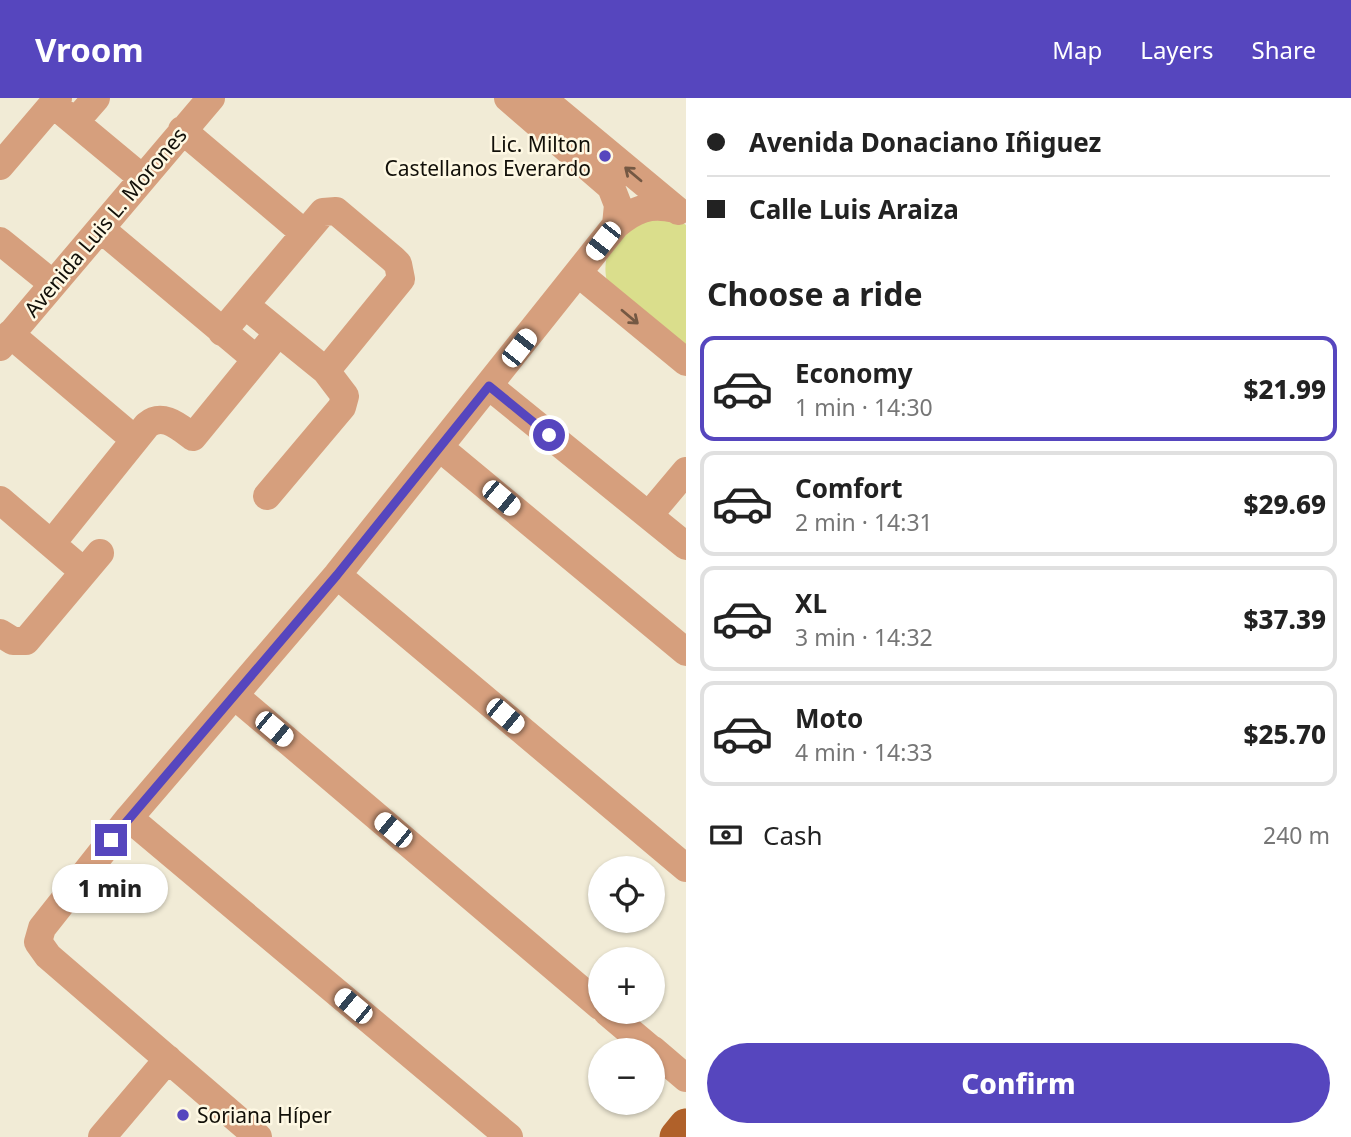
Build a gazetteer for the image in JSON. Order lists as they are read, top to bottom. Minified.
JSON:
{"streets":{"street":["Avenida Luis L. Morones"]},"places":["Lic. Milton Castellanos Everardo","Soriana Híper"],"page":{"header":"Vroom","nav":["Map","Layers","Share"],"banner":["Avenida Donaciano Iñiguez","Calle Luis Araiza"],"heading":"Choose a ride","list":[{"name":"Economy","note":"1 min · 14:30","value":"$21.99"},{"name":"Comfort","note":"2 min · 14:31","value":"$29.69"},{"name":"XL","note":"3 min · 14:32","value":"$37.39"},{"name":"Moto","note":"4 min · 14:33","value":"$25.70"}],"pay":["Cash","240 m"],"map_buttons":["+","−"],"bubble":"1 min","buttons":"Confirm"}}
